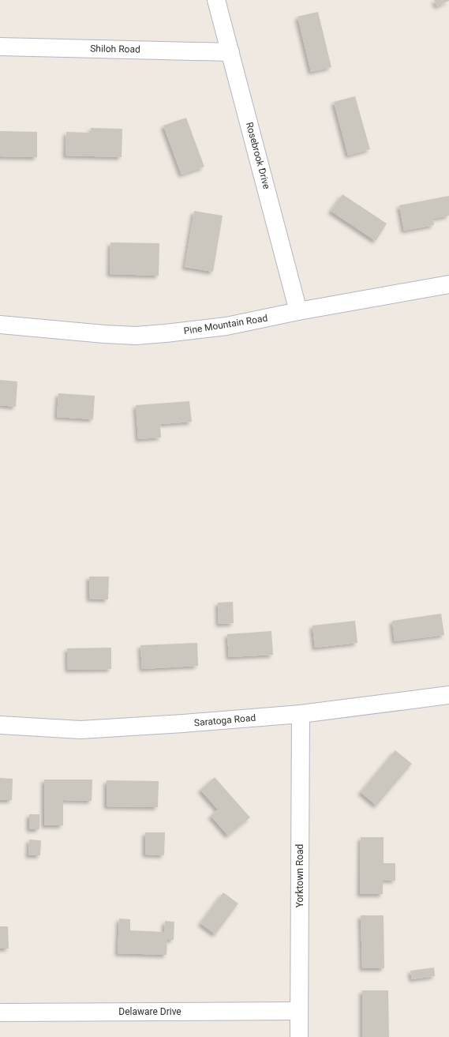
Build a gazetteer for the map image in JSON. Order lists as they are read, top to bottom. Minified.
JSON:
{"streets":{"street":["Shiloh Road","Rosebrook Drive","Pine Mountain Road","Saratoga Road","Yorktown Road","Delaware Drive"]},"crossings":[["Shiloh Road","Rosebrook Drive"],["Rosebrook Drive","Pine Mountain Road"],["Saratoga Road","Yorktown Road"],["Yorktown Road","Delaware Drive"]]}
